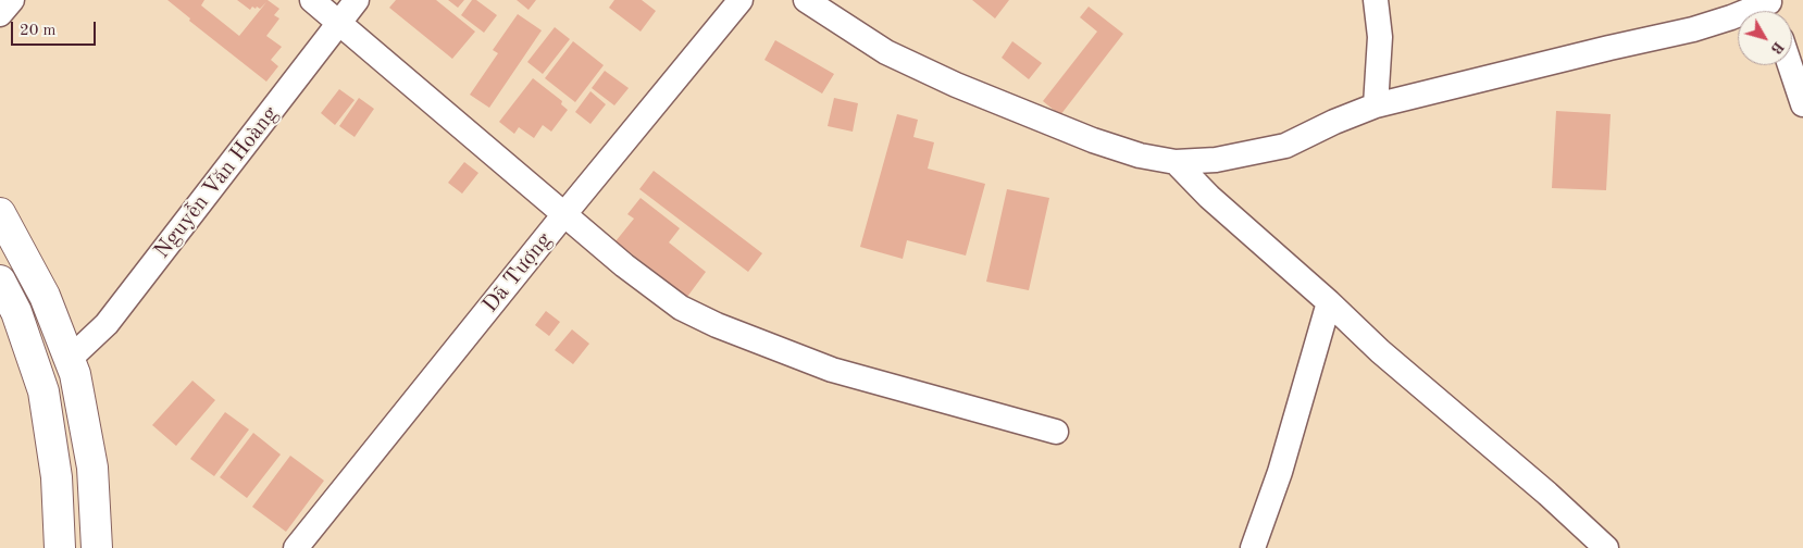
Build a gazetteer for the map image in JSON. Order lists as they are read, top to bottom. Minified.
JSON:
{"streets":{"street":["Nguyễn Văn Hoàng","Dã Tượng"]},"scale_bar":"20 m","north":"bottom right"}
